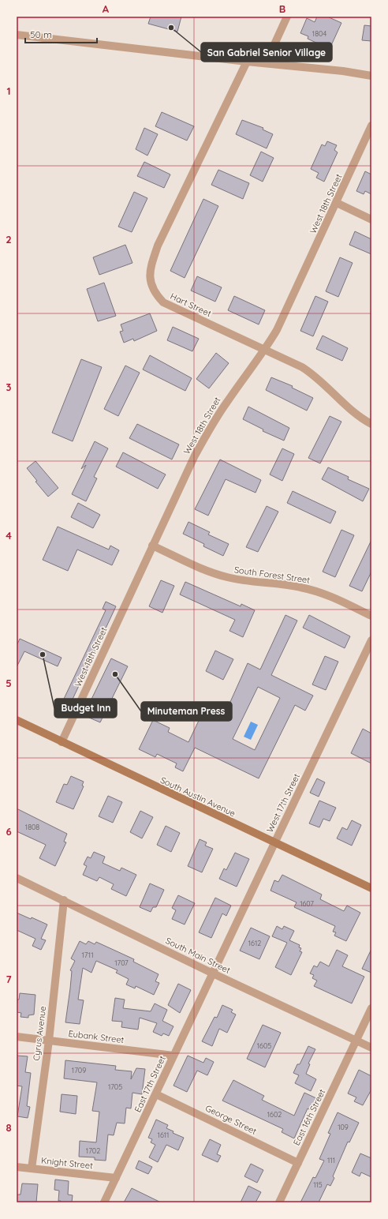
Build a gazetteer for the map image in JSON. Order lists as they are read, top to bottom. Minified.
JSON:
{"streets":{"main road":["South Austin Avenue"],"street":["West 18th Street","Hart Street","South Forest Street","West 17th Street","South Main Street","Cyrus Avenue","Eubank Street","East 17th Street","East 16th Street","George Street","Knight Street"]},"crossings":[["West 18th Street","Hart Street"],["West 18th Street","South Forest Street"],["West 18th Street","South Austin Avenue"],["South Austin Avenue","West 17th Street"],["West 17th Street","South Main Street"],["West 17th Street","East 17th Street"],["South Main Street","Cyrus Avenue"],["South Main Street","East 17th Street"],["South Main Street","East 16th Street"],["Cyrus Avenue","Eubank Street"],["Cyrus Avenue","Knight Street"],["Eubank Street","East 17th Street"],["East 17th Street","George Street"],["East 17th Street","Knight Street"],["East 16th Street","George Street"]],"places":["San Gabriel Senior Village","Budget Inn","Minuteman Press"],"house_numbers":["1804","1808","1607","1612","1711","1707","1605","1709","1705","1602","109","1611","1702","111","115"],"scale_bar":"50 m","grid":{"columns":["A","B"],"rows":["1","2","3","4","5","6","7","8"]}}
